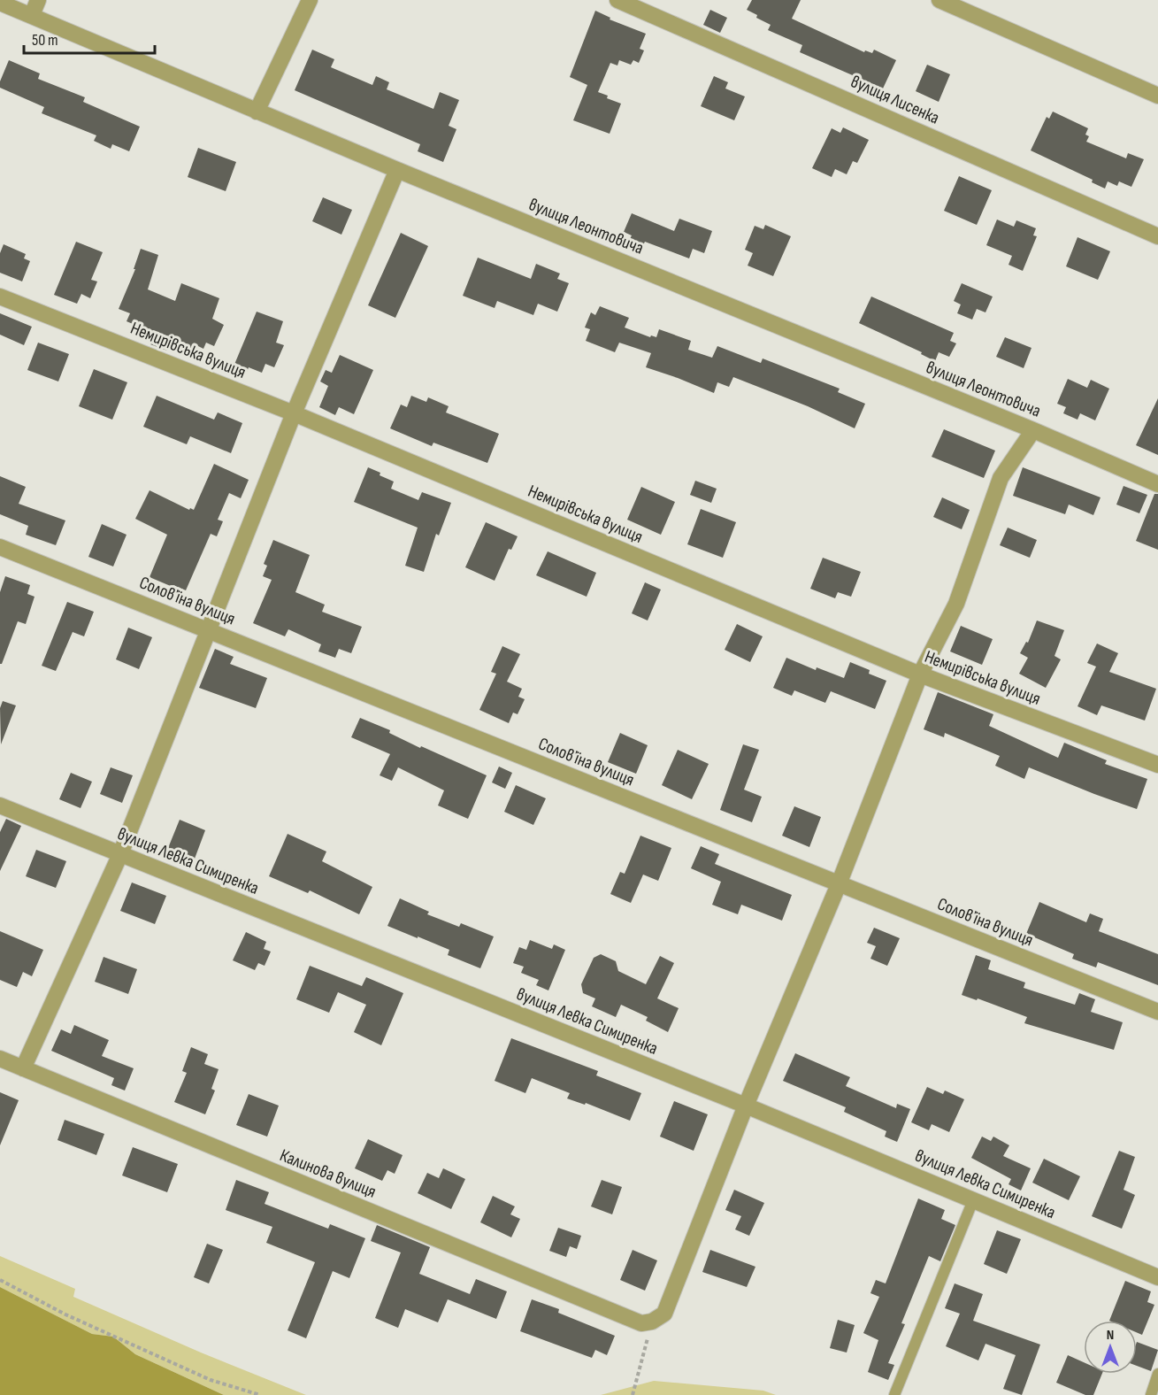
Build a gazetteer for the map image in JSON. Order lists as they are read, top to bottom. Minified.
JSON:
{"streets":{"street":["вулиця Лисенка","вулиця Леонтовича","Немирівська вулиця","Соловʼїна вулиця","вулиця Левка Симиренка","Калинова вулиця"]},"scale_bar":"50 m","north":"top"}
